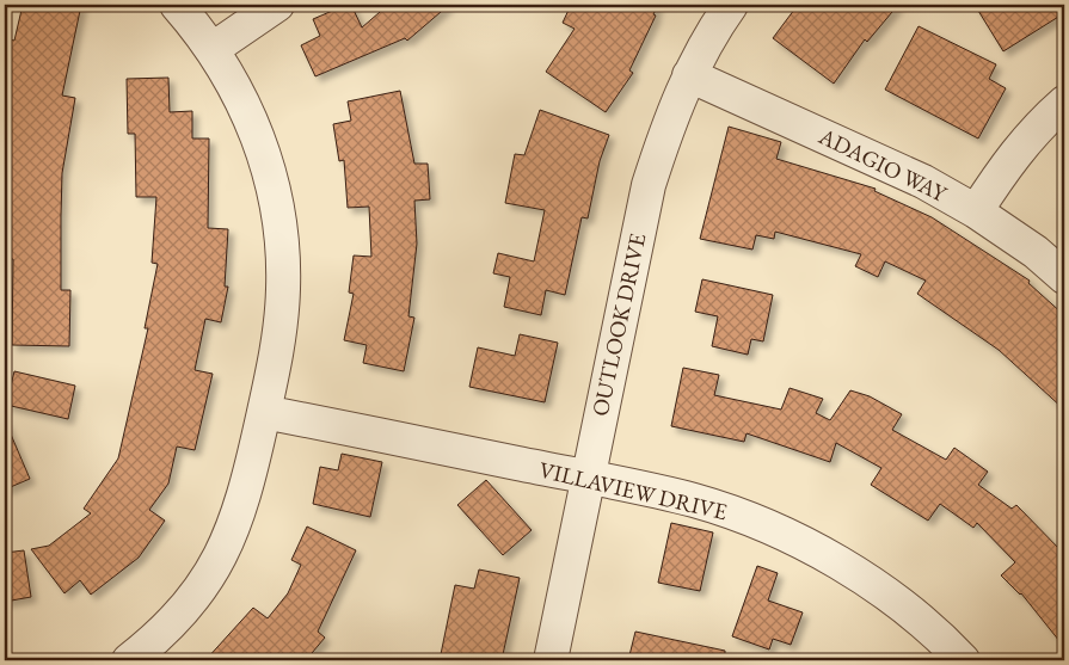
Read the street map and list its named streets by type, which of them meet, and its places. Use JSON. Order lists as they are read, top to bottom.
{
  "streets": {
    "street": ["ADAGIO WAY", "OUTLOOK DRIVE", "VILLAVIEW DRIVE"]
  },
  "crossings": [
    ["ADAGIO WAY", "OUTLOOK DRIVE"],
    ["OUTLOOK DRIVE", "VILLAVIEW DRIVE"]
  ]
}
